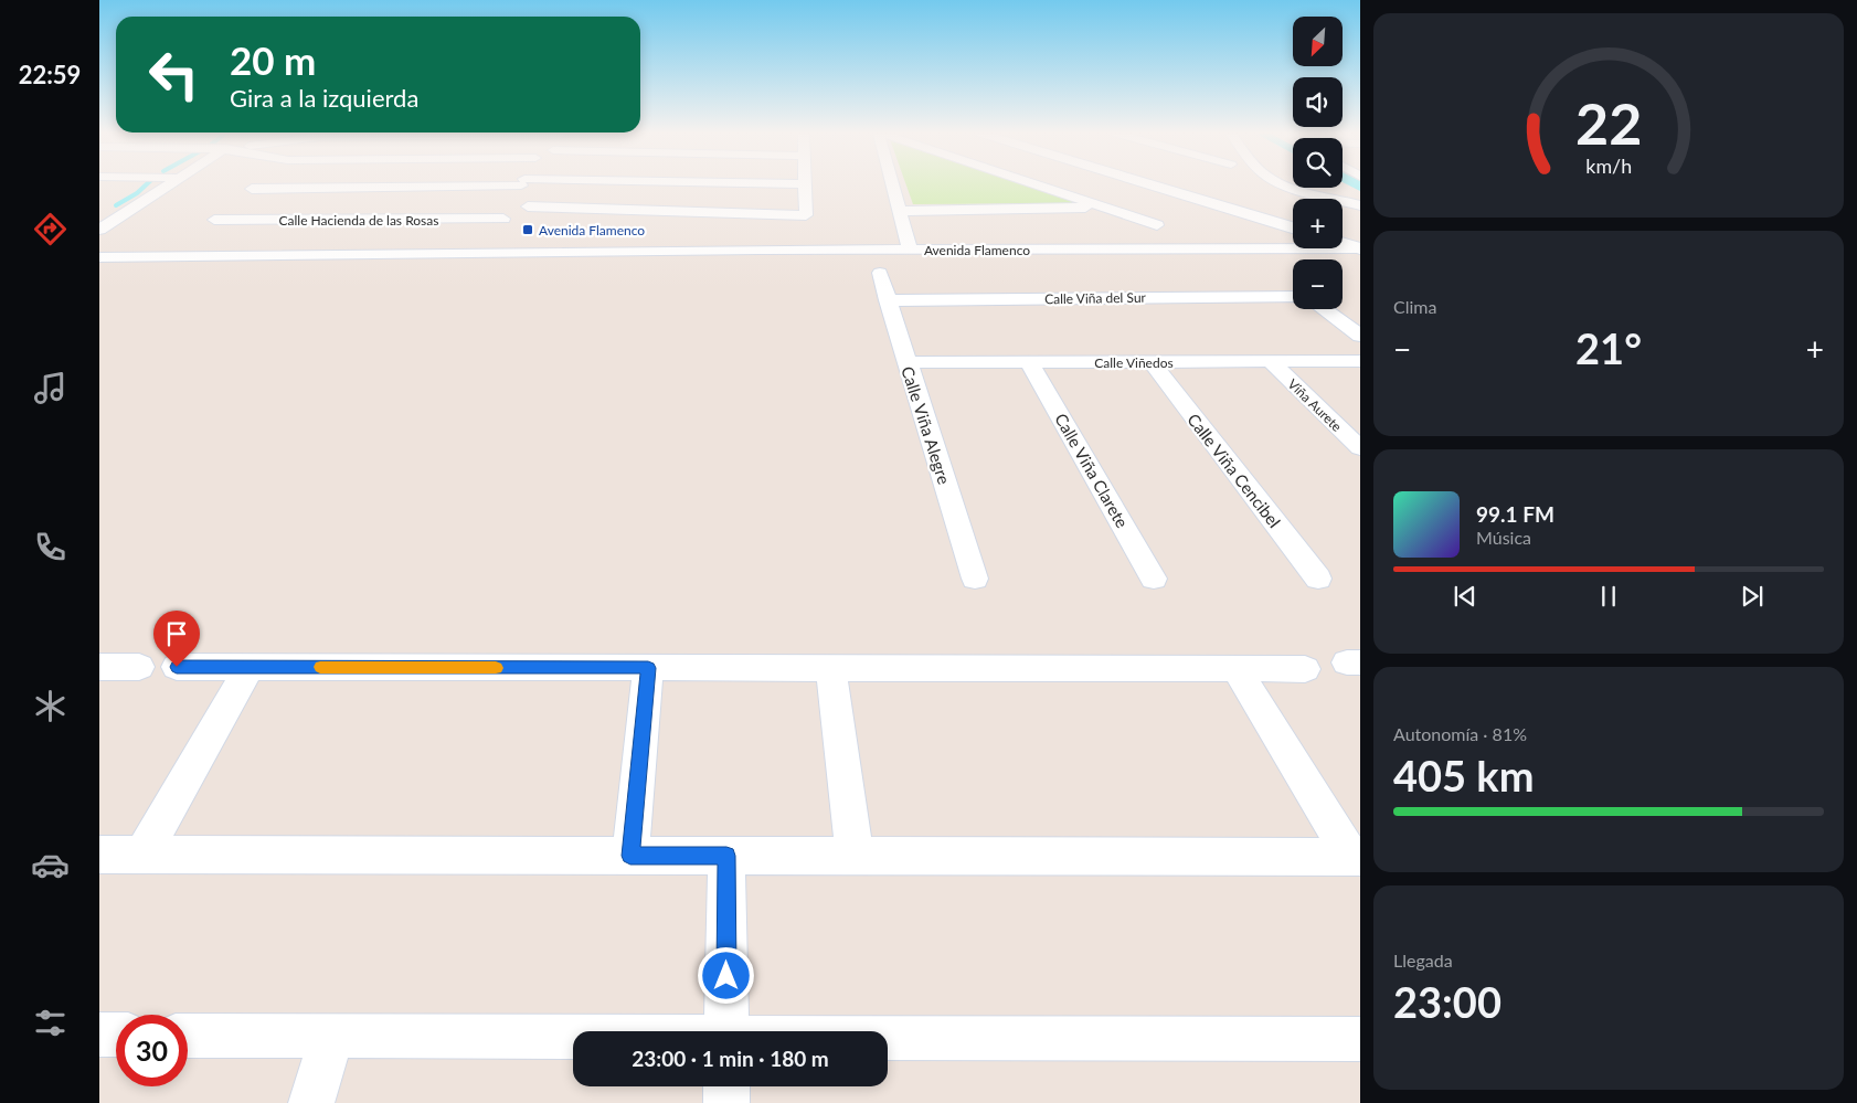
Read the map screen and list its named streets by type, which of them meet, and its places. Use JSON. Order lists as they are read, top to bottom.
{
  "streets": {
    "street": [
      "Calle Hacienda de las Rosas",
      "Avenida Flamenco",
      "Calle Viña del Sur",
      "Calle Viñedos",
      "Viña Aurete",
      "Calle Viña Alegre",
      "Calle Viña Clarete",
      "Calle Viña Cencibel"
    ]
  },
  "crossings": [
    ["Calle Viña del Sur", "Calle Viña Alegre"],
    ["Calle Viñedos", "Viña Aurete"],
    ["Calle Viñedos", "Calle Viña Alegre"],
    ["Calle Viñedos", "Calle Viña Clarete"],
    ["Calle Viñedos", "Calle Viña Cencibel"]
  ],
  "places": {
    "transit": ["Avenida Flamenco"]
  },
  "north": "bottom left",
  "page": {
    "tabs": "22:59",
    "map_buttons": ["+", "−"],
    "turn": ["20 m", "Gira a la izquierda"],
    "tile": [
      "Clima",
      ["Autonomía · 81%", "405 km"],
      ["Llegada", "23:00"]
    ],
    "heat": ["−", "21°", "+"],
    "song": ["99.1 FM", "Música"],
    "limit": "30",
    "trip": "23:00 · 1 min · 180 m",
    "gauge": ["22", "km/h"]
  }
}
